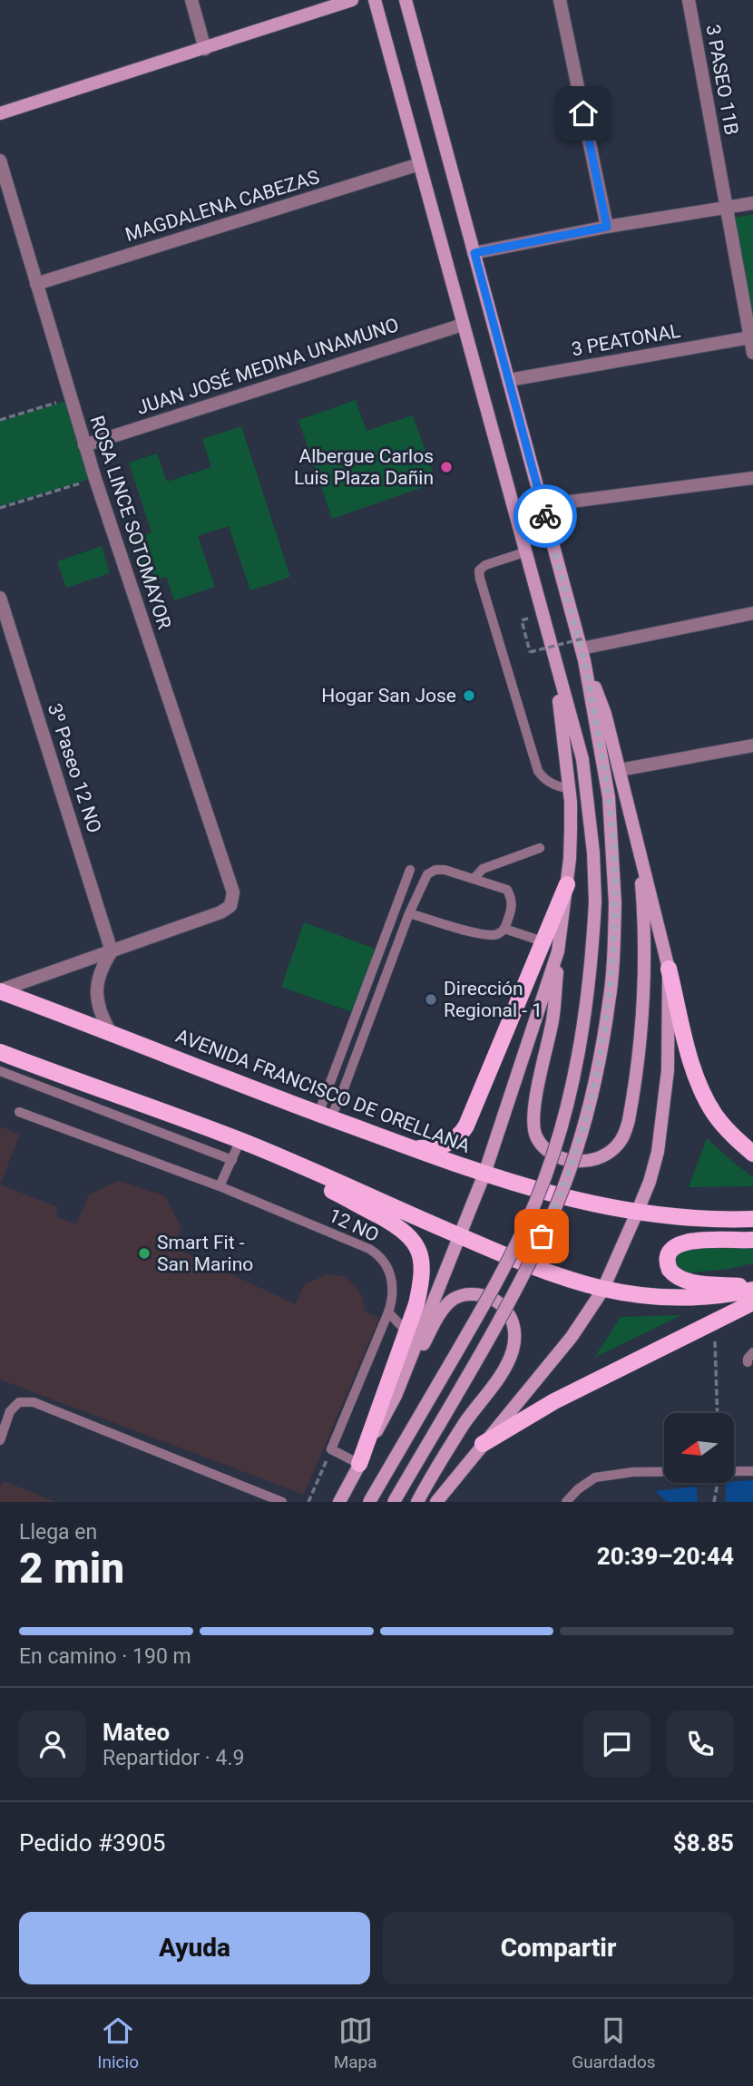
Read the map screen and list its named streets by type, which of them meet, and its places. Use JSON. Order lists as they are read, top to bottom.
{
  "streets": {
    "main road": ["AVENIDA FRANCISCO DE ORELLANA"],
    "street": [
      "3 PASEO 11B",
      "MAGDALENA CABEZAS",
      "3 PEATONAL",
      "JUAN JOSÉ MEDINA UNAMUNO",
      "ROSA LINCE SOTOMAYOR",
      "3º Paseo 12 NO"
    ],
    "lane": ["12 NO"]
  },
  "crossings": [
    ["3 PASEO 11B", "3 PEATONAL"],
    ["MAGDALENA CABEZAS", "ROSA LINCE SOTOMAYOR"],
    ["JUAN JOSÉ MEDINA UNAMUNO", "ROSA LINCE SOTOMAYOR"],
    ["ROSA LINCE SOTOMAYOR", "3º Paseo 12 NO"]
  ],
  "places": [
    "Albergue Carlos Luis Plaza Dañin",
    "Hogar San Jose",
    "Dirección Regional - 1",
    "Smart Fit - San Marino"
  ],
  "north": "left",
  "page": {
    "heading": ["2 min", "Llega en", "20:39–20:44"],
    "panel": [
      "Mateo",
      "Repartidor · 4.9",
      "Pedido #3905",
      "$8.85"
    ],
    "bar": "En camino · 190 m",
    "buttons": ["Ayuda", "Compartir"],
    "tabs": ["Inicio", "Mapa", "Guardados"]
  }
}
